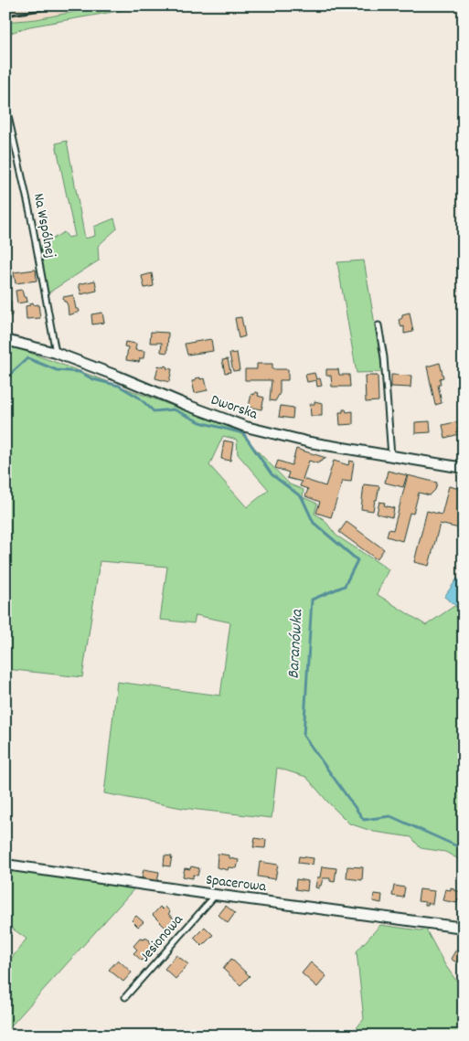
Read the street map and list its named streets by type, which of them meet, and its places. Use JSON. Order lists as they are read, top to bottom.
{
  "streets": {
    "street": ["Dworska", "Spacerowa"],
    "lane": ["Na Wspólnej", "Jesionowa"]
  },
  "crossings": [
    ["Na Wspólnej", "Dworska"],
    ["Spacerowa", "Jesionowa"]
  ],
  "water": ["Baranówka"]
}
